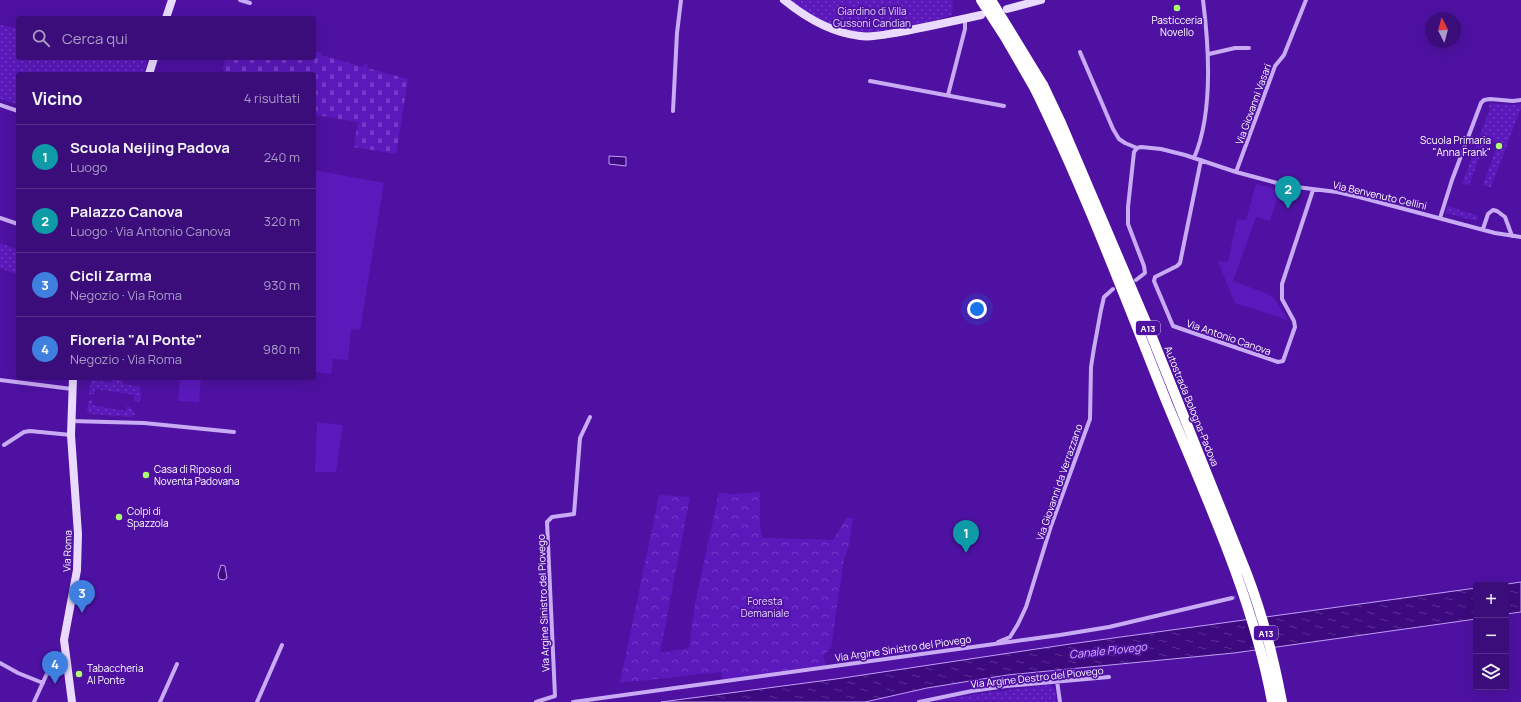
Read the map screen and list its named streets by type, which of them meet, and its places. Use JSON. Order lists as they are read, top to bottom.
{
  "streets": {
    "highway": ["A13"],
    "street": [
      "Via Giovanni Vasari",
      "Via Benvenuto Cellini",
      "Via Antonio Canova",
      "Via Giovanni da Verrazzano",
      "Via Roma",
      "Via Argine Sinistro del Piovego",
      "Via Argine Destro del Piovego"
    ]
  },
  "crossings": [
    ["Via Giovanni Vasari", "Via Benvenuto Cellini"],
    ["Via Benvenuto Cellini", "Via Antonio Canova"],
    ["Via Giovanni da Verrazzano", "Via Argine Sinistro del Piovego"]
  ],
  "water": ["Canale Piovego"],
  "parks": ["Giardino di Villa Gussoni Candian", "Foresta Demaniale"],
  "places": [
    "Pasticceria Novello",
    "Scuola Primaria \"Anna Frank\"",
    "Casa di Riposo di Noventa Padovana",
    "Colpi di Spazzola",
    "Tabaccheria Al Ponte"
  ],
  "north": "top",
  "page": {
    "search": "Cerca qui",
    "heading": ["Vicino", "4 risultati"],
    "list": [
      {
        "mark": "1",
        "name": "Scuola Neijing Padova",
        "note": "Luogo",
        "value": "240 m"
      },
      {
        "mark": "2",
        "name": "Palazzo Canova",
        "note": "Luogo · Via Antonio Canova",
        "value": "320 m"
      },
      {
        "mark": "3",
        "name": "Cicli Zarma",
        "note": "Negozio · Via Roma",
        "value": "930 m"
      },
      {
        "mark": "4",
        "name": "Fioreria \"Al Ponte\"",
        "note": "Negozio · Via Roma",
        "value": "980 m"
      }
    ],
    "pins": [
      "2",
      "1",
      "3",
      "4"
    ],
    "map_buttons": ["+", "−"]
  }
}
